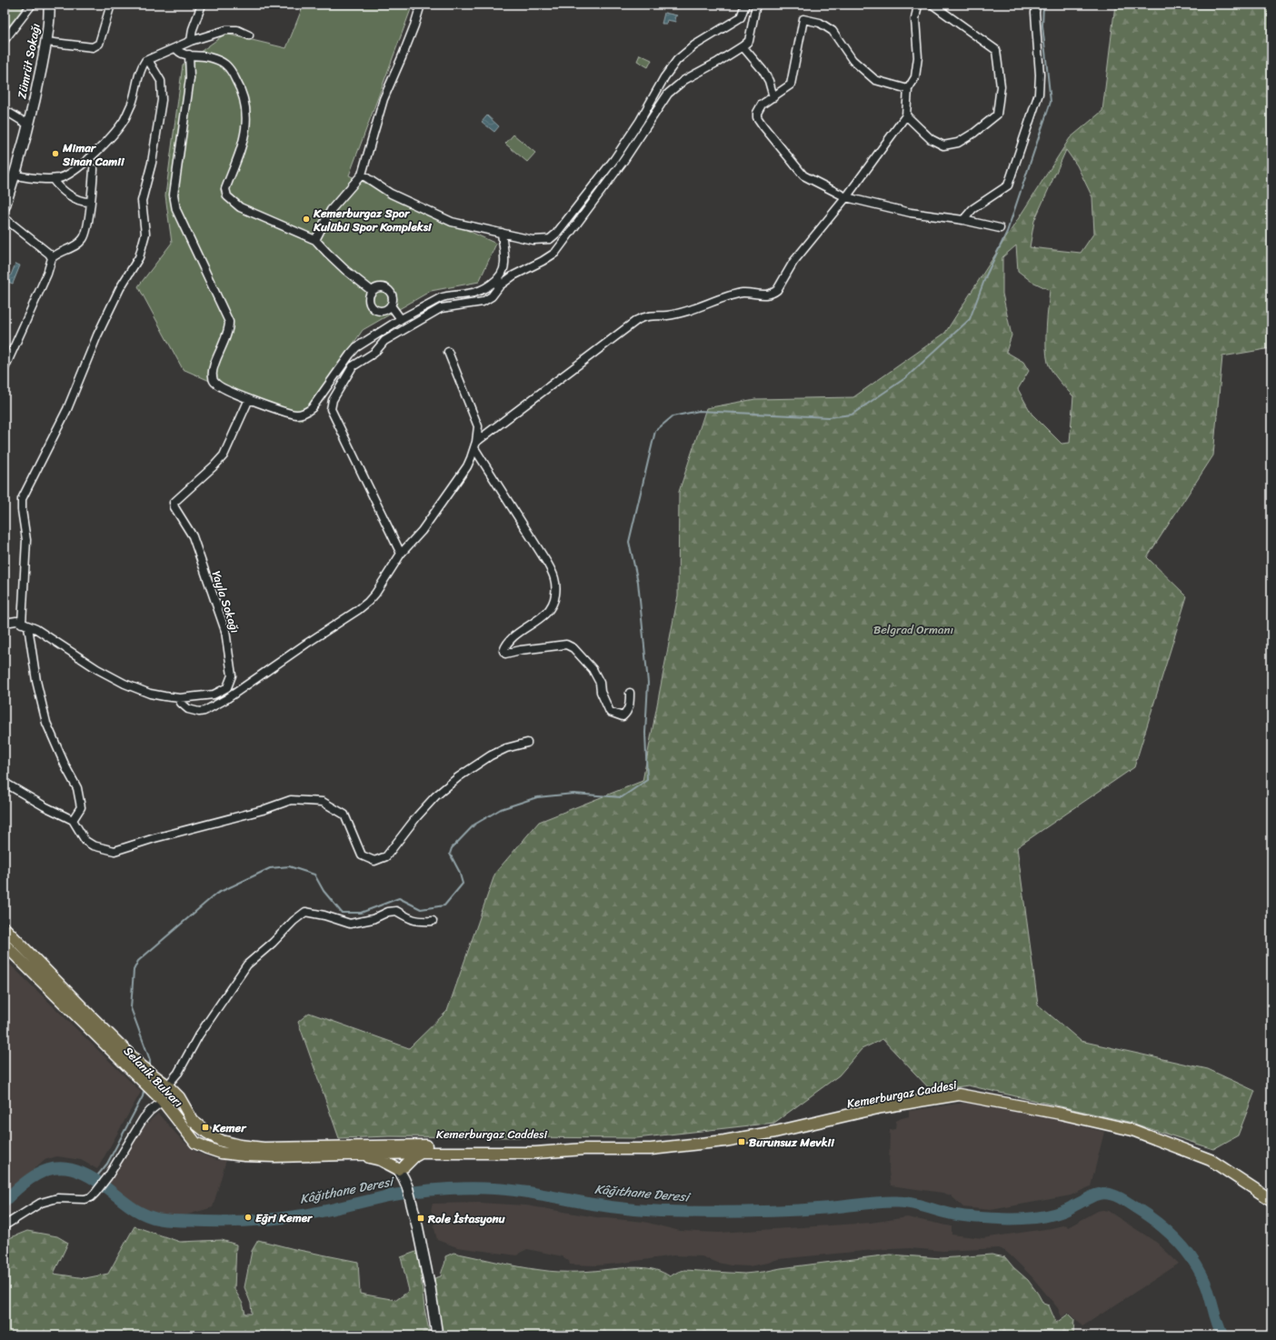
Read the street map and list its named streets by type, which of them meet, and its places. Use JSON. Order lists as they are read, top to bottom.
{
  "streets": {
    "main road": ["Selanik Bulvarı", "Kemerburgaz Caddesi"],
    "street": ["Zümrüt Sokağı", "Yayla Sokağı"]
  },
  "crossings": [
    ["Selanik Bulvarı", "Kemerburgaz Caddesi"]
  ],
  "water": ["Kâğıthane Deresi"],
  "parks": ["Belgrad Ormanı"],
  "places": {
    "other": ["Mimar Sinan Camii", "Kemerburgaz Spor Kulübü Spor Kompleksi", "Eğri Kemer"],
    "transit": ["Kemer", "Burunsuz Mevkii", "Role İstasyonu"]
  }
}
